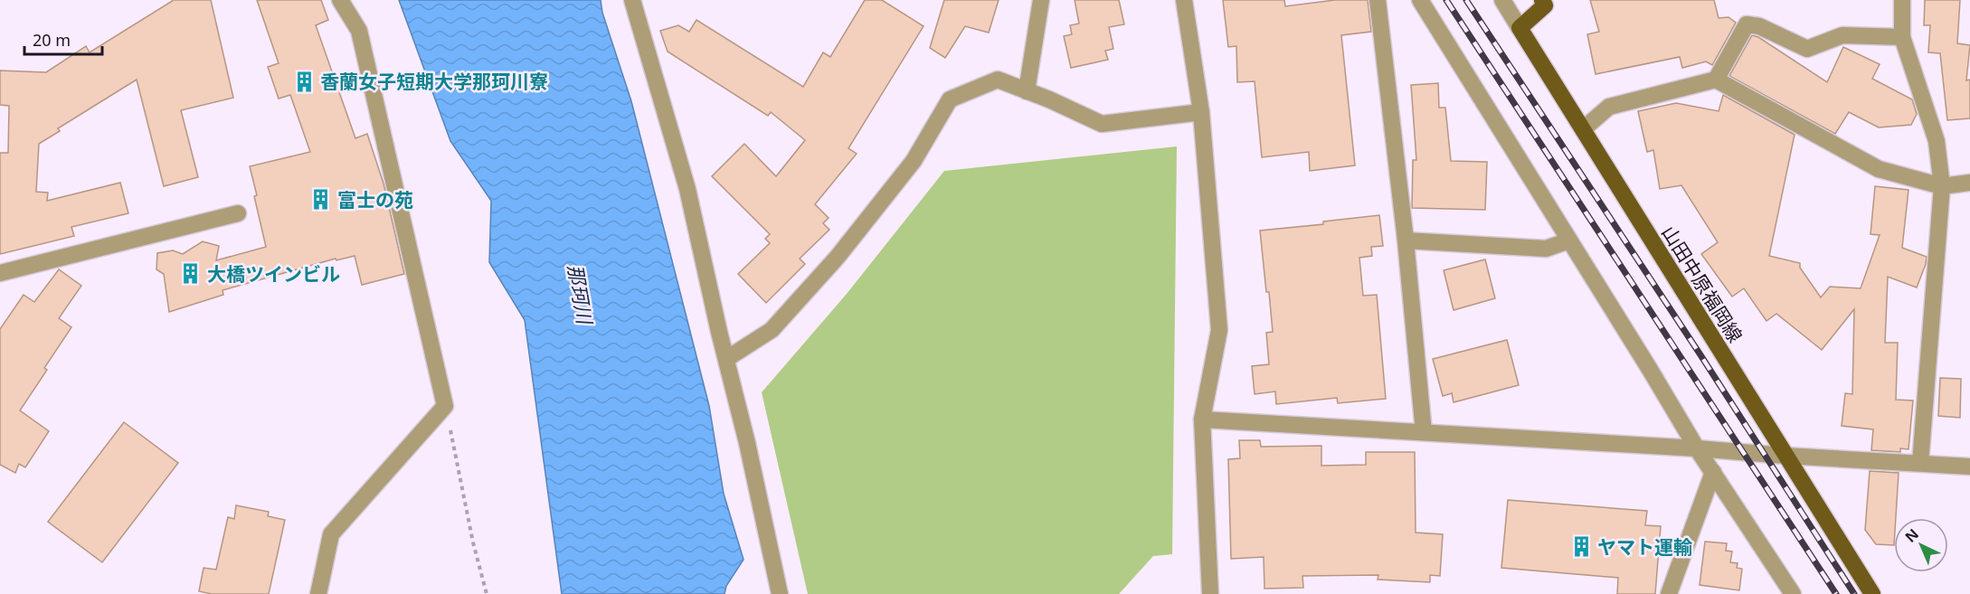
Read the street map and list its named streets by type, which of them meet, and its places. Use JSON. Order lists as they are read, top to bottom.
{
  "streets": {
    "main road": ["山田中原福岡線"]
  },
  "water": ["那珂川"],
  "places": {
    "building": [
      "香蘭女子短期大学那珂川寮",
      "富士の苑",
      "大橋ツインビル",
      "ヤマト運輸"
    ]
  },
  "scale_bar": "20 m",
  "north": "top left"
}
